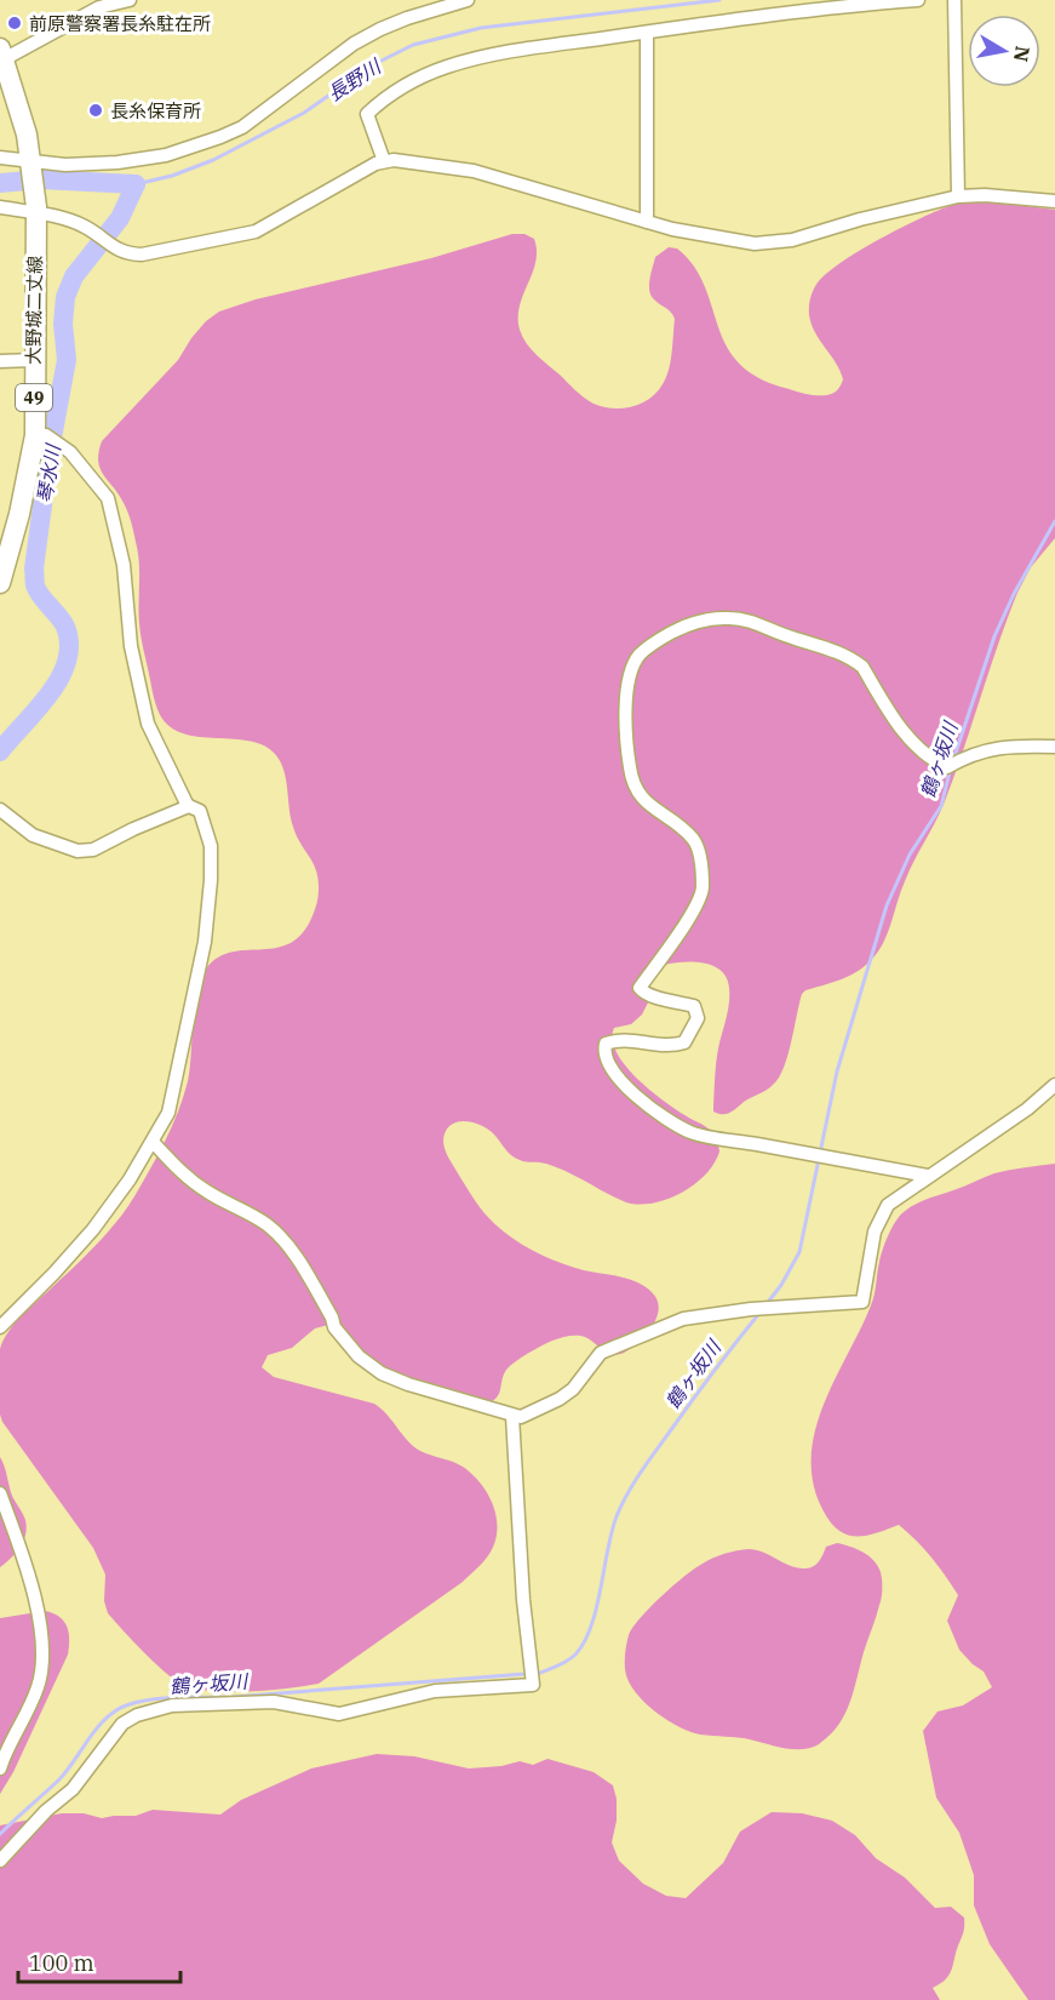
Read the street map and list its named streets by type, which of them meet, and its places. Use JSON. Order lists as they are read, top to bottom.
{
  "streets": {
    "main road": ["大野城二丈線", "49"]
  },
  "crossings": [
    ["大野城二丈線", "49"]
  ],
  "water": ["長野川", "琴水川", "鶴ヶ坂川"],
  "places": ["前原警察署長糸駐在所", "長糸保育所"],
  "scale_bar": "100 m",
  "north": "right"
}
